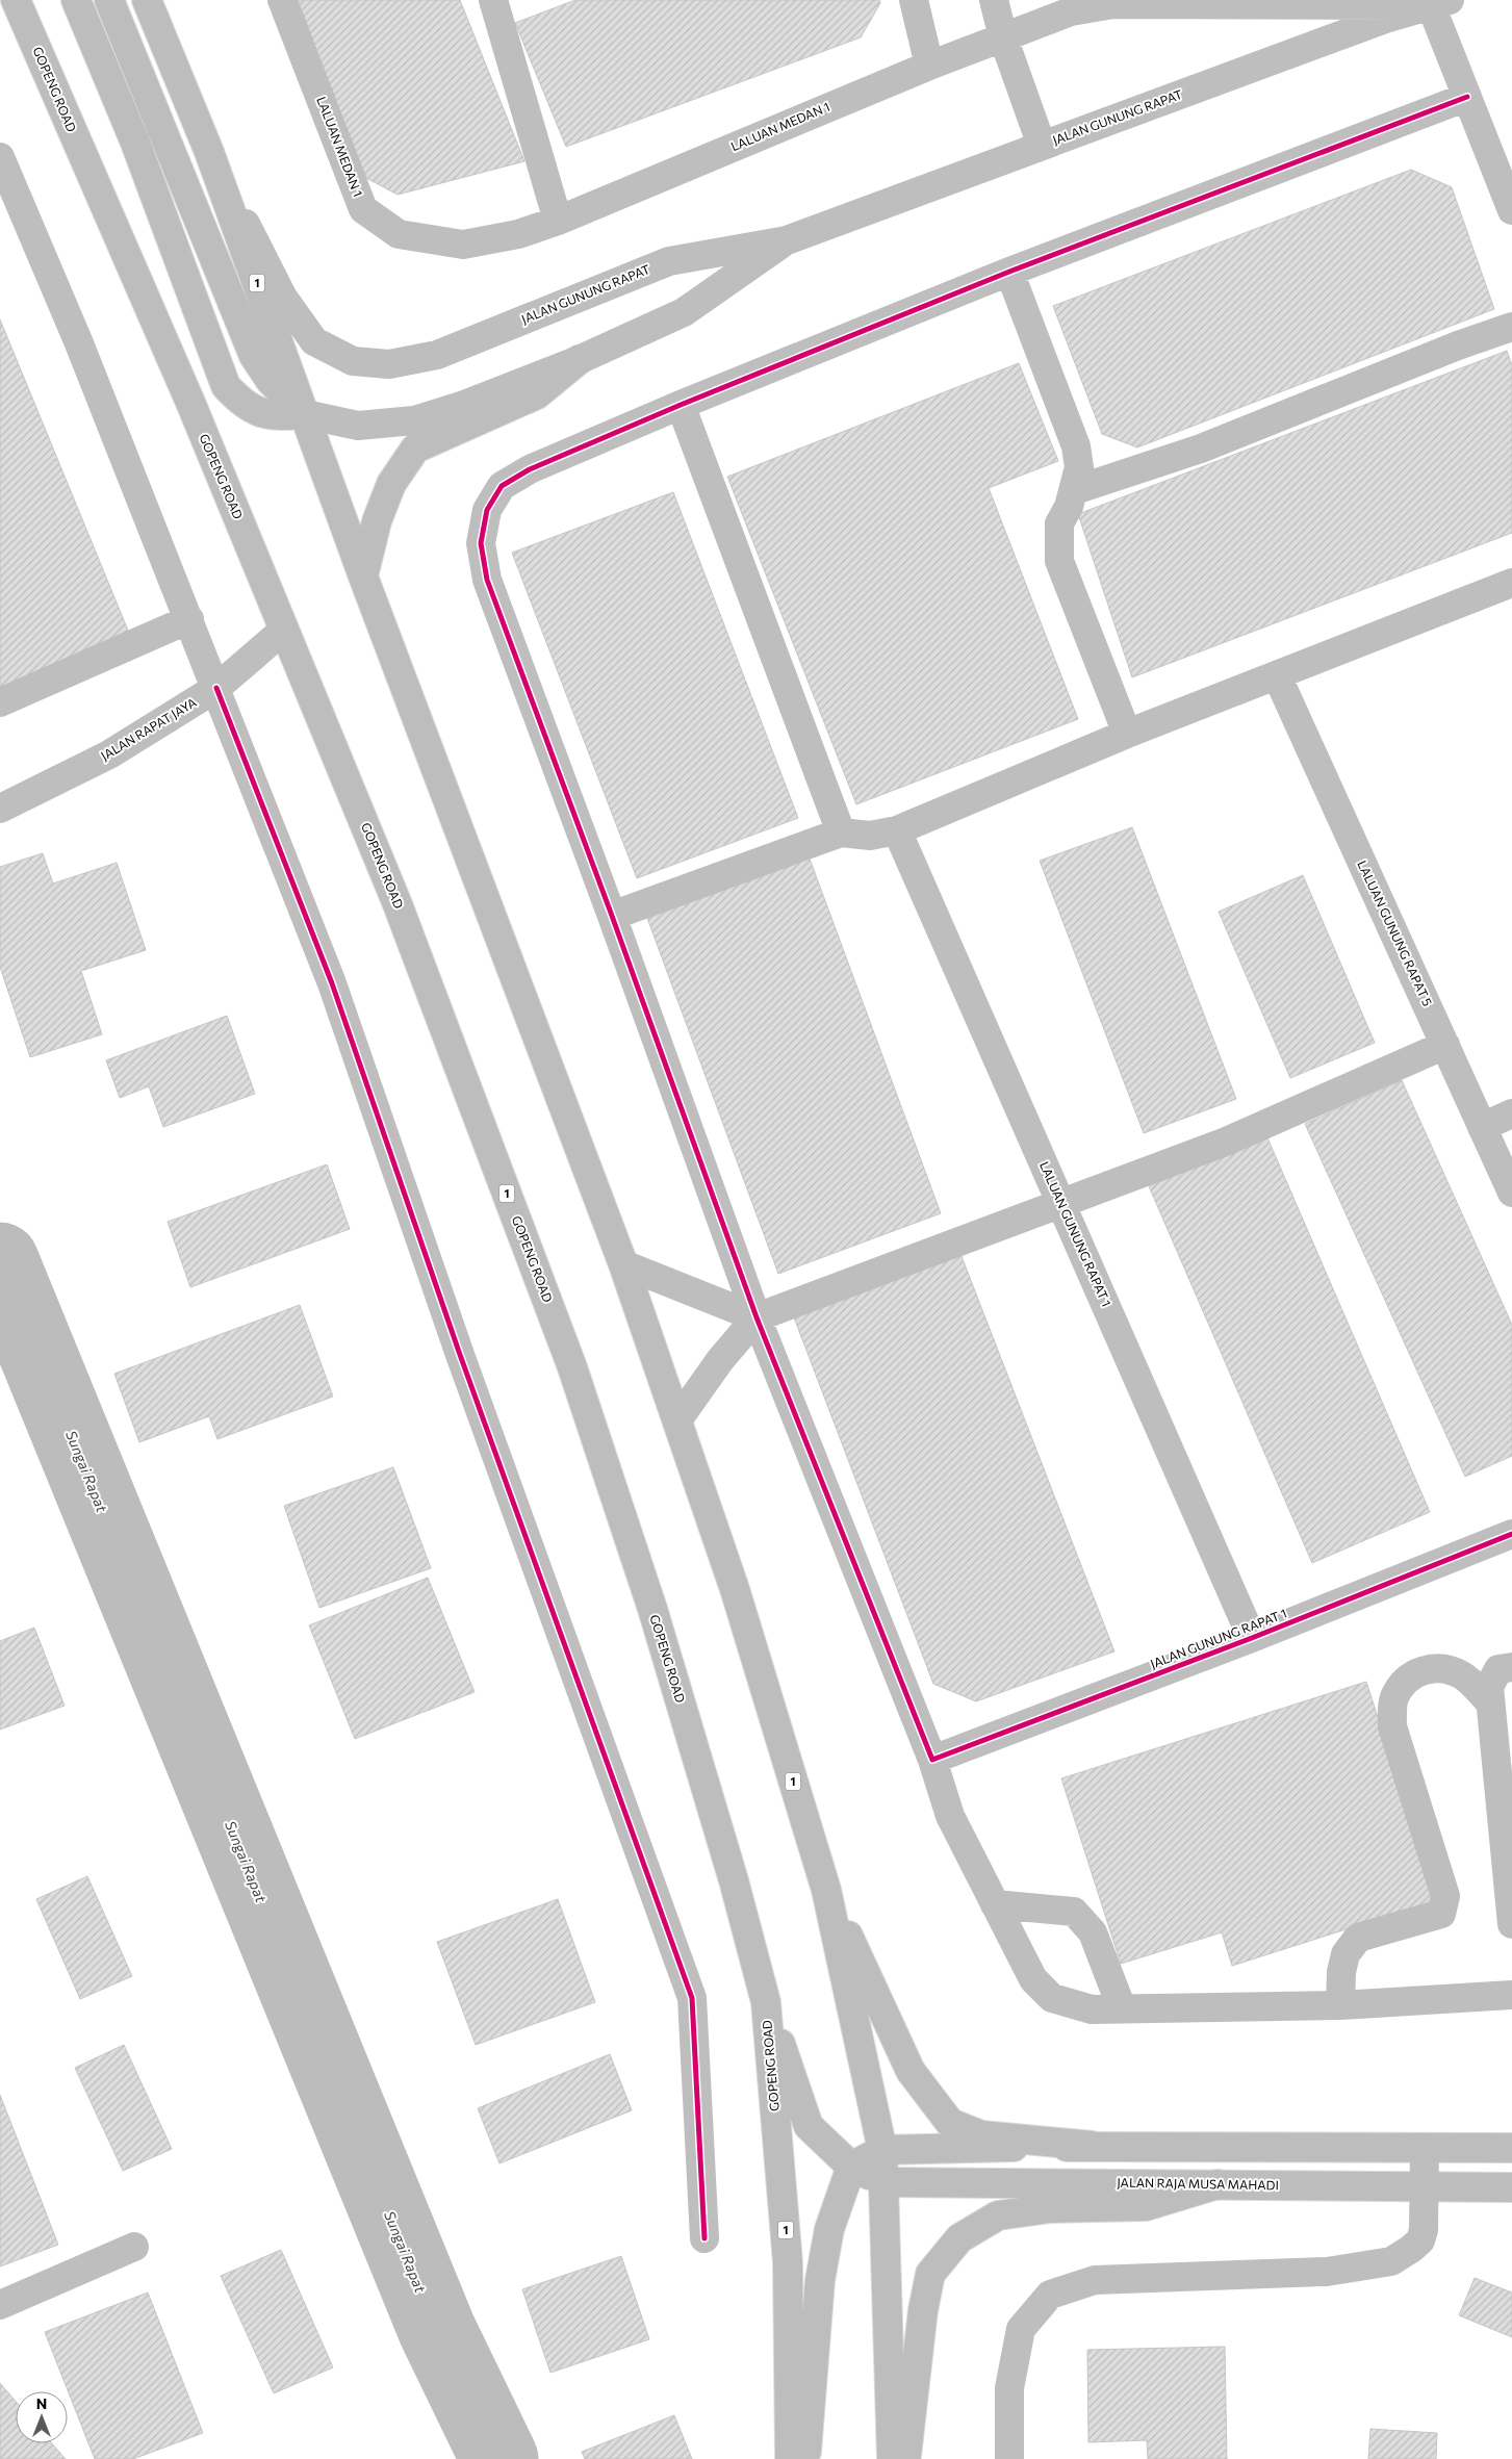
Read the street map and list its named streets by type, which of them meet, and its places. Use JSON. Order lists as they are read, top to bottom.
{
  "streets": {
    "main road": ["GOPENG ROAD", "1", "JALAN RAJA MUSA MAHADI"],
    "street": [
      "JALAN GUNUNG RAPAT",
      "LALUAN MEDAN 1",
      "JALAN RAPAT JAYA",
      "LALUAN GUNUNG RAPAT 5",
      "LALUAN GUNUNG RAPAT 1",
      "JALAN GUNUNG RAPAT 1"
    ]
  },
  "crossings": [
    ["GOPENG ROAD", "JALAN RAPAT JAYA"],
    ["JALAN GUNUNG RAPAT", "LALUAN MEDAN 1"],
    ["JALAN GUNUNG RAPAT", "1"],
    ["1", "JALAN RAJA MUSA MAHADI"],
    ["LALUAN GUNUNG RAPAT 1", "JALAN GUNUNG RAPAT 1"]
  ],
  "water": ["Sungai Rapat"],
  "north": "top"
}
